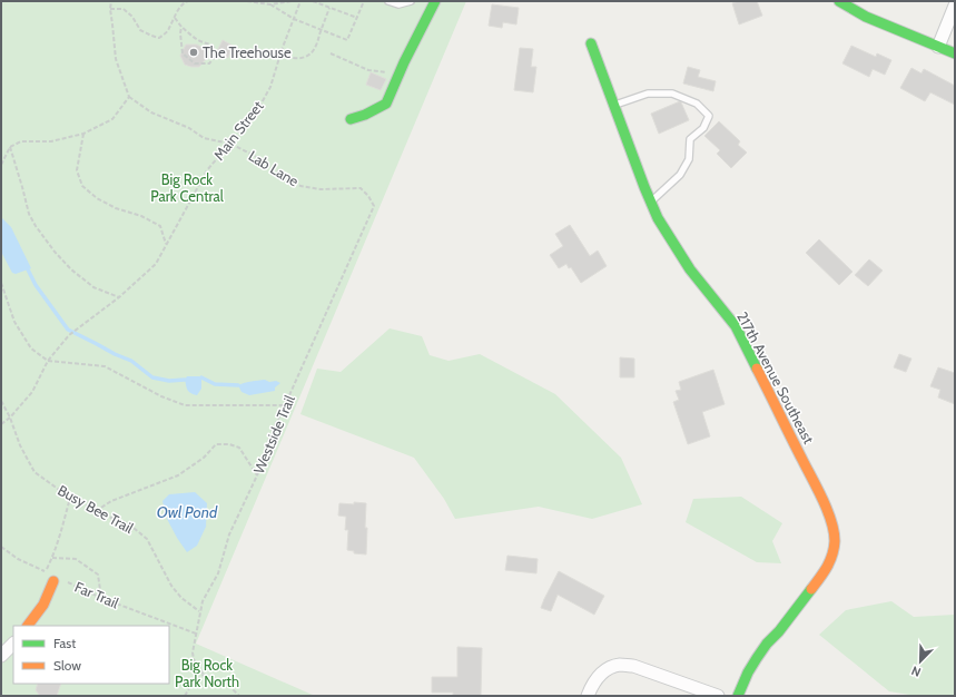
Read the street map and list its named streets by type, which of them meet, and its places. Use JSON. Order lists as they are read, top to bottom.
{
  "streets": {
    "street": ["217th Avenue Southeast"],
    "path": [
      "Main Street",
      "Lab Lane",
      "Westside Trail",
      "Busy Bee Trail",
      "Far Trail"
    ]
  },
  "crossings": [
    ["Main Street", "Lab Lane"],
    ["Main Street", "Busy Bee Trail"],
    ["Lab Lane", "Westside Trail"],
    ["Westside Trail", "Busy Bee Trail"],
    ["Westside Trail", "Far Trail"]
  ],
  "water": ["Owl Pond"],
  "parks": ["Big Rock Park Central", "Big Rock Park North"],
  "places": ["The Treehouse"],
  "legend": ["Fast", "Slow"],
  "north": "bottom left"
}
